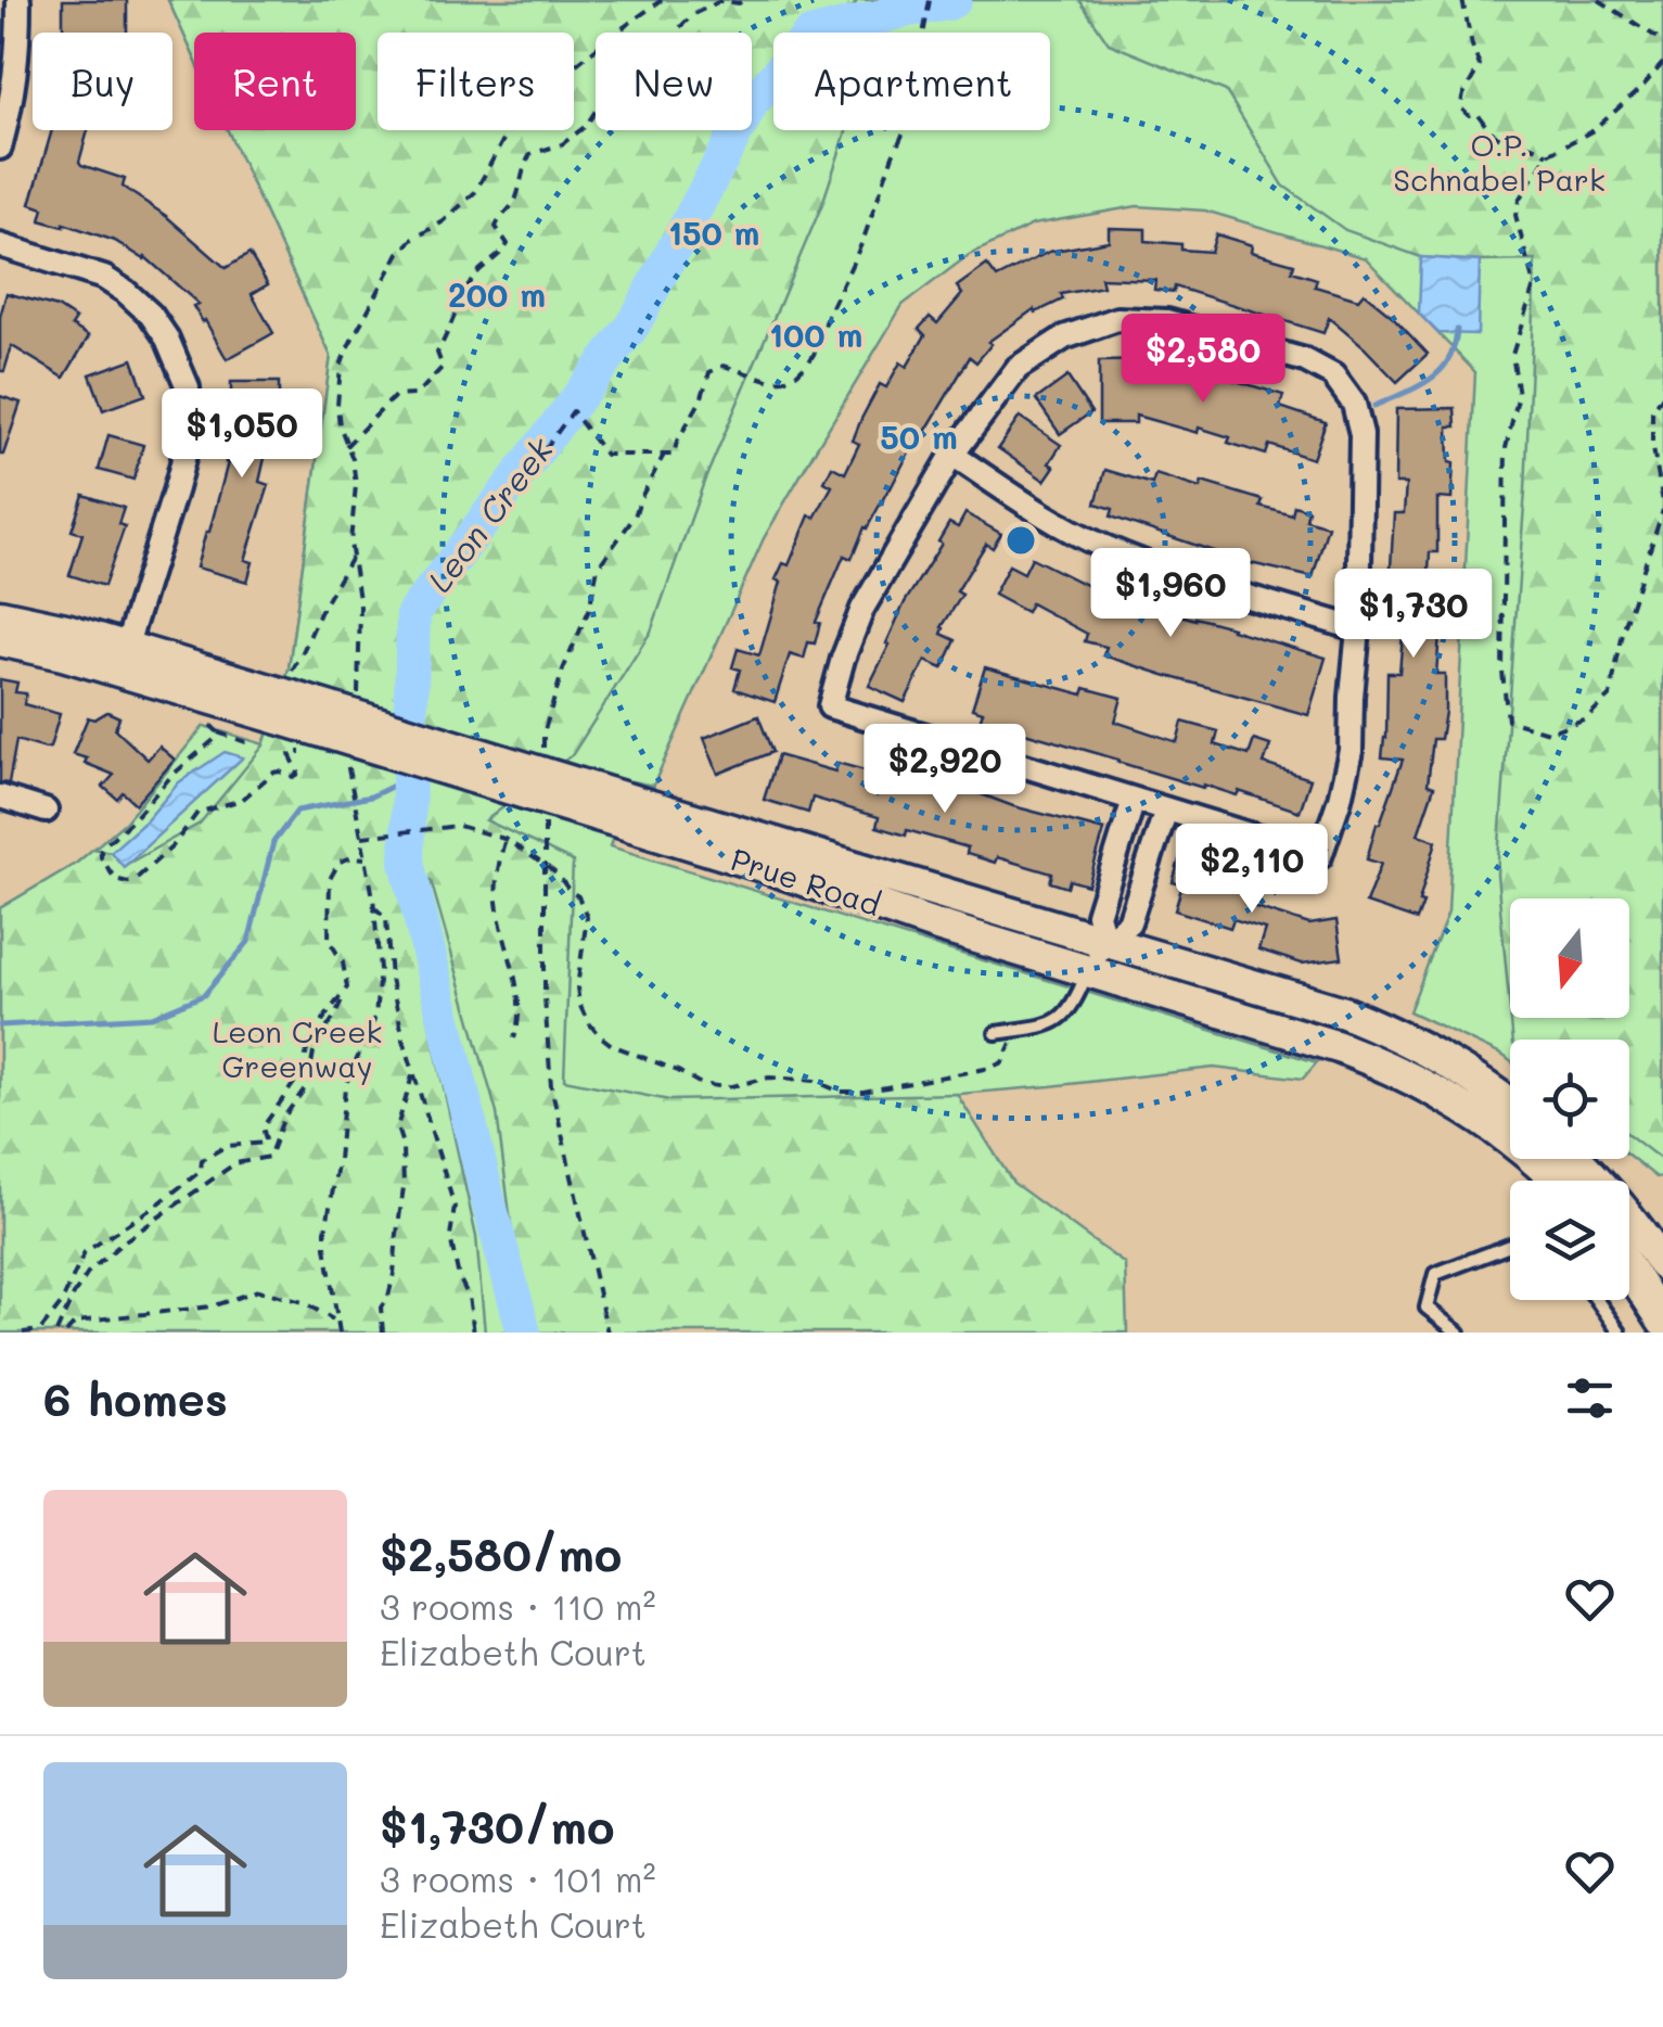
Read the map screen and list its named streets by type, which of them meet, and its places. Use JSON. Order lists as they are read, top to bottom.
{
  "streets": {
    "main road": ["Prue Road"]
  },
  "water": ["Leon Creek"],
  "parks": ["O.P. Schnabel Park", "Leon Creek Greenway"],
  "north": "bottom",
  "page": {
    "chip": [
      "Buy",
      "Rent",
      "Filters",
      "New",
      "Apartment"
    ],
    "price": [
      "$2,580",
      "$1,050",
      "$1,960",
      "$1,730",
      "$2,920",
      "$2,110"
    ],
    "heading": "6 homes",
    "list": [
      {
        "name": "$2,580/mo",
        "note": "3 rooms · 110 m² · Elizabeth Court"
      },
      {
        "name": "$1,730/mo",
        "note": "3 rooms · 101 m² · Elizabeth Court"
      }
    ]
  },
  "rings": [
    "150 m",
    "200 m",
    "100 m",
    "50 m"
  ]
}
